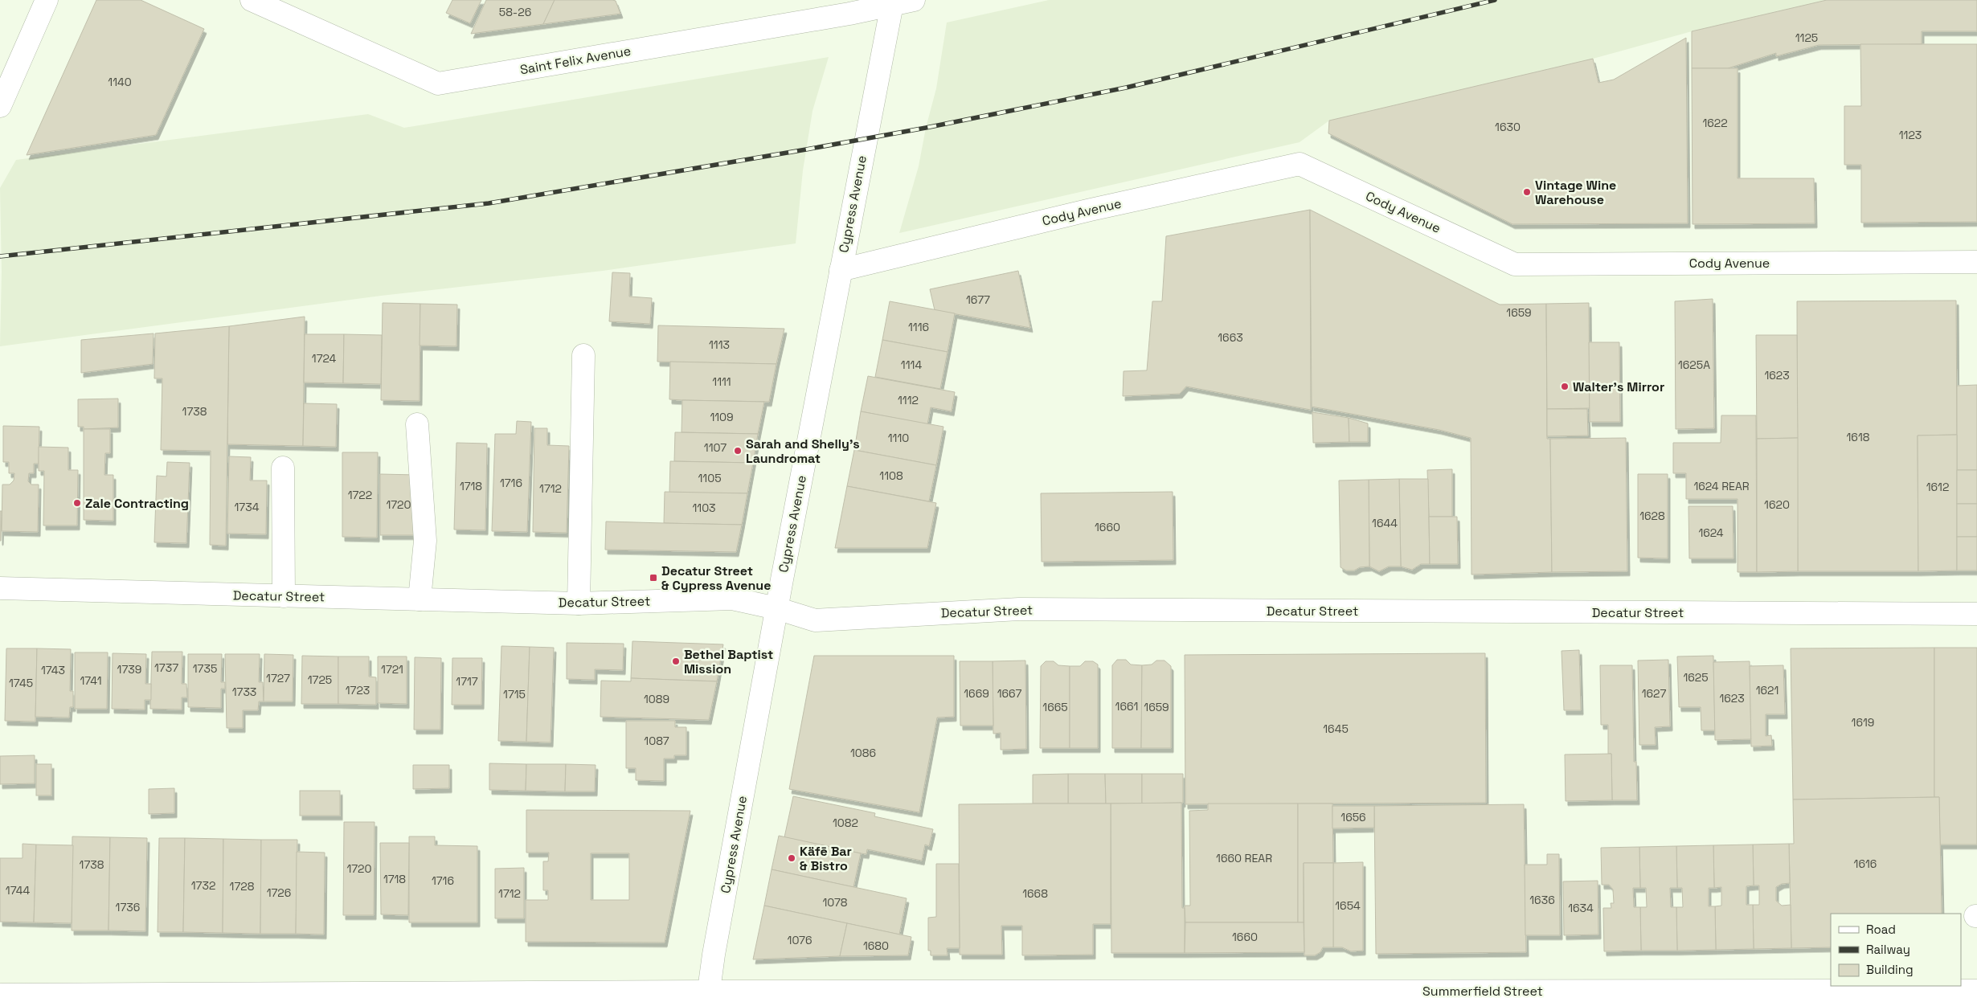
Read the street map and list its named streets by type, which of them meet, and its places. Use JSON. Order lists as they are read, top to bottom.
{
  "streets": {
    "street": [
      "Saint Felix Avenue",
      "Cypress Avenue",
      "Cody Avenue",
      "Decatur Street",
      "Summerfield Street"
    ]
  },
  "crossings": [
    ["Saint Felix Avenue", "Cypress Avenue"],
    ["Cypress Avenue", "Cody Avenue"],
    ["Cypress Avenue", "Decatur Street"],
    ["Cypress Avenue", "Summerfield Street"]
  ],
  "places": {
    "other": [
      "Vintage Wine Warehouse",
      "Walter's Mirror",
      "Sarah and Shelly's Laundromat",
      "Zale Contracting",
      "Bethel Baptist Mission",
      "Käfē Bar & Bistro"
    ],
    "transit": ["Decatur Street & Cypress Avenue"]
  },
  "house_numbers": [
    "58-26",
    "1125",
    "1140",
    "1622",
    "1630",
    "1123",
    "1677",
    "1659",
    "1116",
    "1663",
    "1113",
    "1724",
    "1114",
    "1625A",
    "1623",
    "1111",
    "1112",
    "1738",
    "1109",
    "1618",
    "1110",
    "1107",
    "1108",
    "1105",
    "1716",
    "1718",
    "1624 REAR",
    "1612",
    "1712",
    "1722",
    "1720",
    "1620",
    "1734",
    "1103",
    "1628",
    "1644",
    "1660",
    "1624",
    "1737",
    "1735",
    "1739",
    "1721",
    "1743",
    "1625",
    "1727",
    "1725",
    "1741",
    "1717",
    "1745",
    "1723",
    "1621",
    "1733",
    "1669",
    "1667",
    "1627",
    "1715",
    "1623",
    "1089",
    "1661",
    "1665",
    "1659",
    "1619",
    "1645",
    "1087",
    "1086",
    "1656",
    "1082",
    "1660 REAR",
    "1616",
    "1738",
    "1720",
    "1718",
    "1716",
    "1732",
    "1728",
    "1744",
    "1726",
    "1712",
    "1668",
    "1636",
    "1078",
    "1654",
    "1736",
    "1634",
    "1660",
    "1076",
    "1680"
  ],
  "legend": ["Road", "Railway", "Building"]
}
